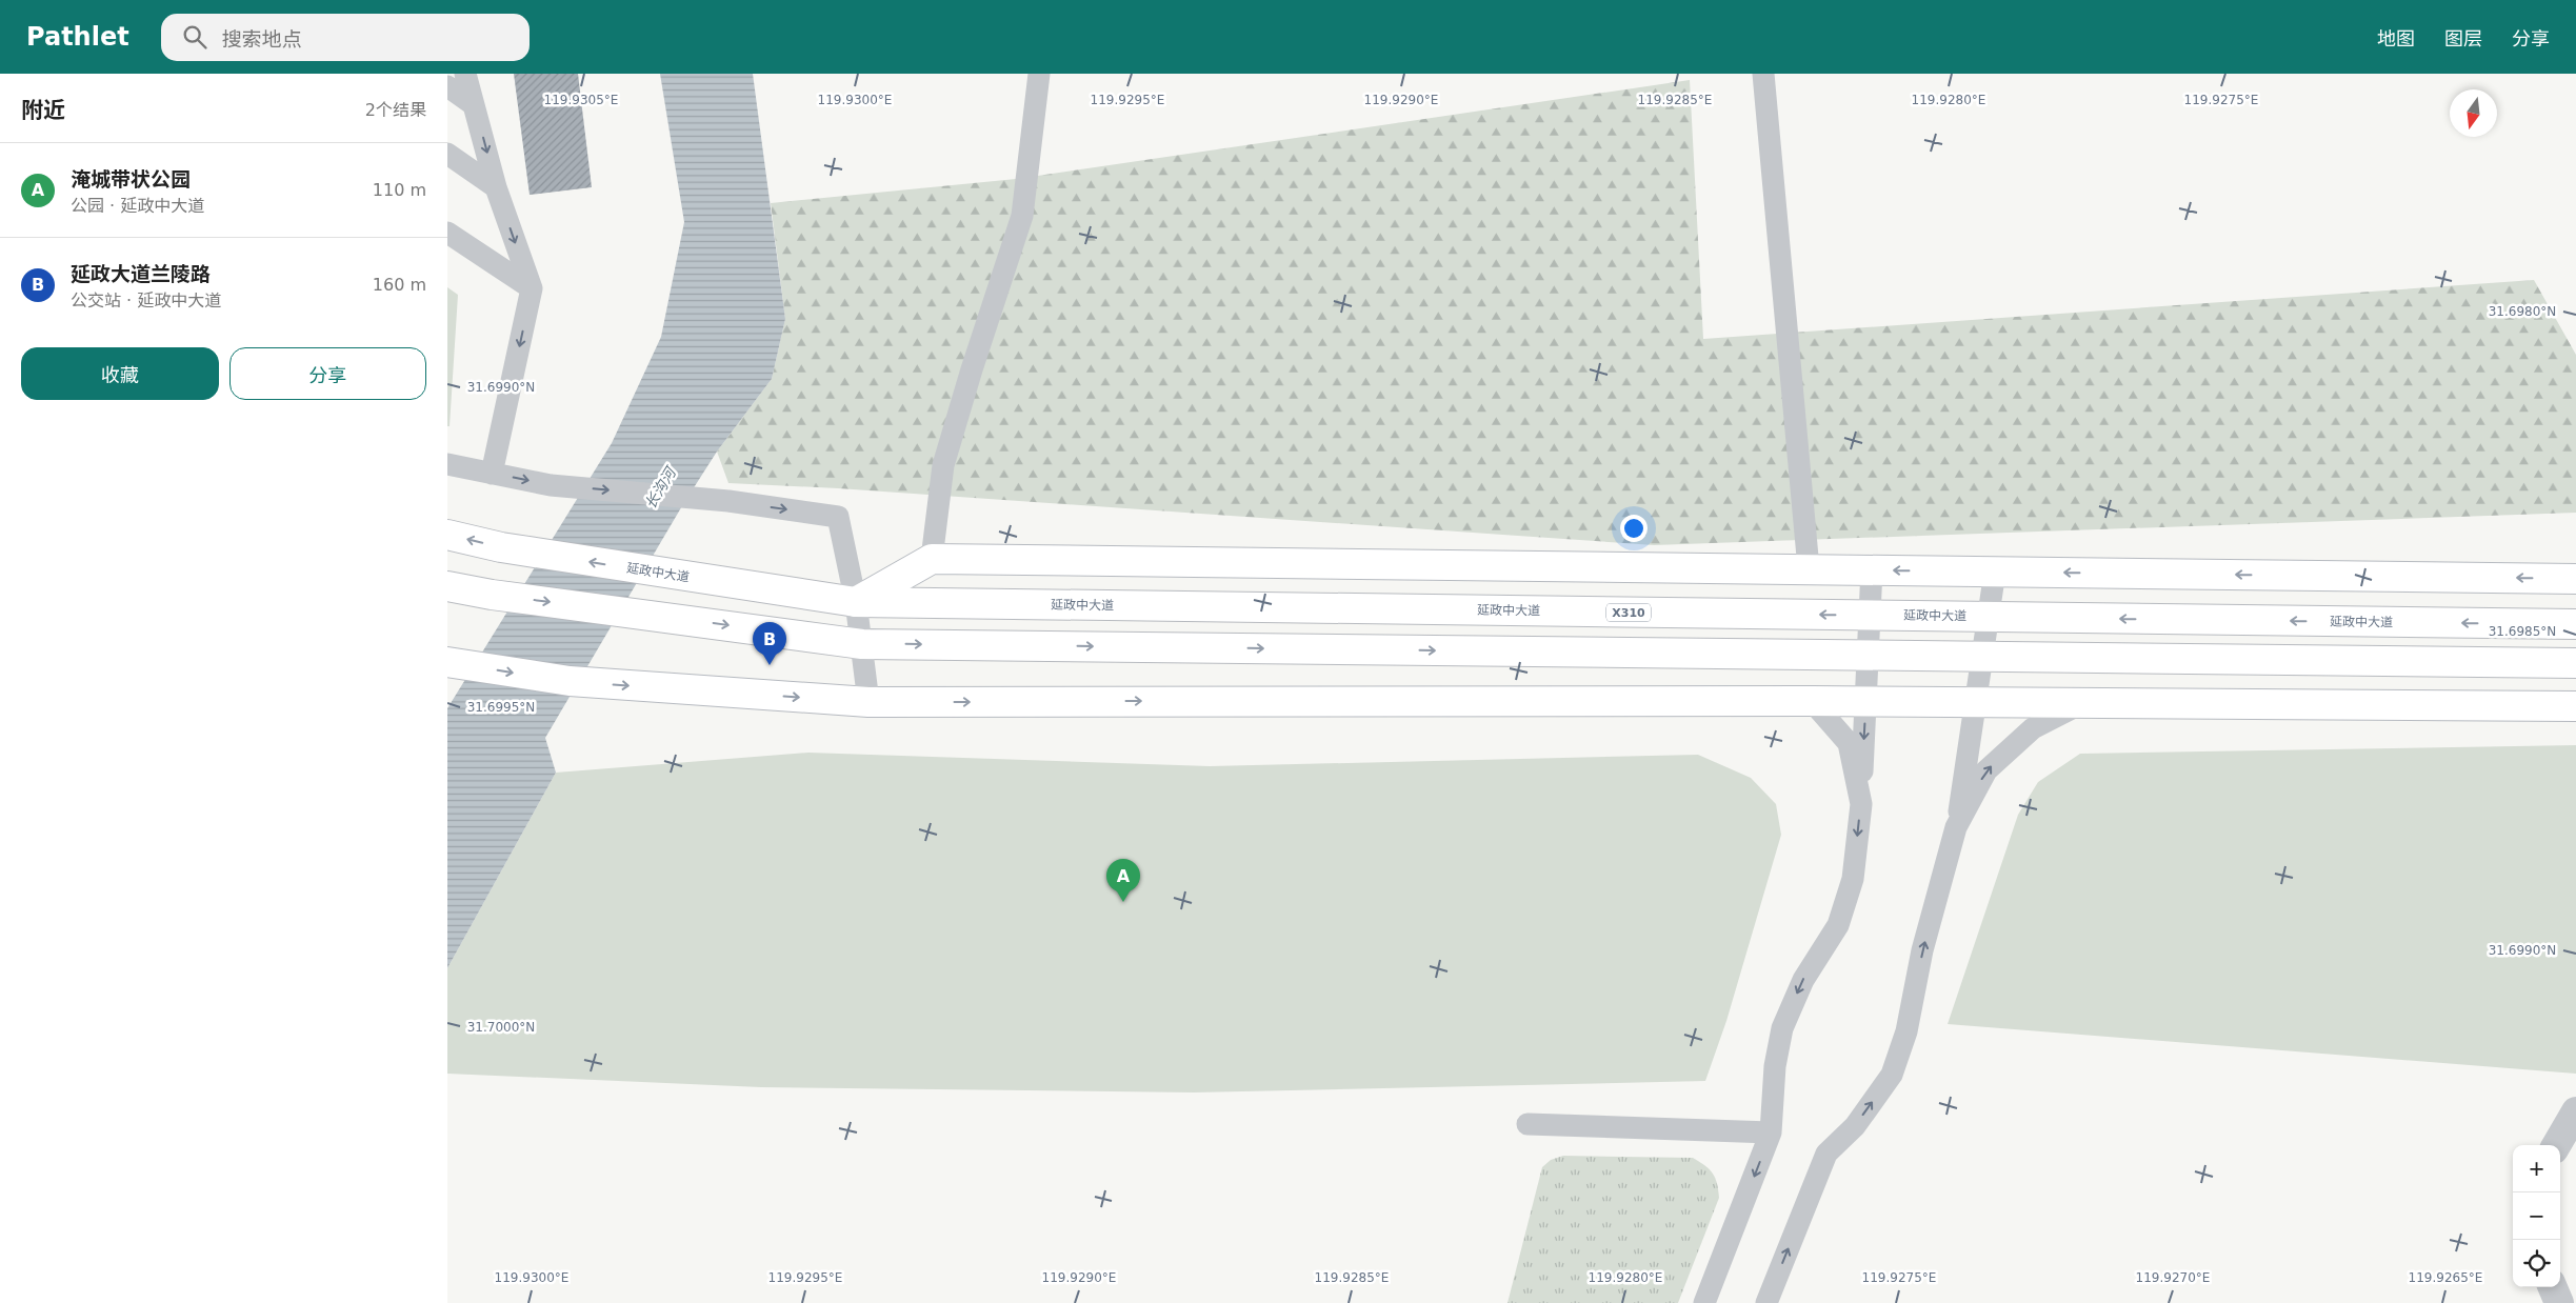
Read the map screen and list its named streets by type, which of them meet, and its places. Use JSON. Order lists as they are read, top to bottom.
{
  "streets": {
    "main road": ["延政中大道", "X310"]
  },
  "water": ["长沟河"],
  "north": "bottom",
  "page": {
    "header": "Pathlet",
    "search": "搜索地点",
    "nav": ["地图", "图层", "分享"],
    "heading": ["附近", "2个结果"],
    "list": [
      {
        "mark": "A",
        "name": "淹城带状公园",
        "note": "公园 · 延政中大道",
        "value": "110 m"
      },
      {
        "mark": "B",
        "name": "延政大道兰陵路",
        "note": "公交站 · 延政中大道",
        "value": "160 m"
      }
    ],
    "buttons": ["收藏", "分享"],
    "pins": ["B", "A"],
    "map_buttons": ["+", "−"]
  },
  "coordinates": [
    "119.9305°E",
    "119.9300°E",
    "119.9295°E",
    "119.9290°E",
    "119.9285°E",
    "119.9280°E",
    "119.9275°E",
    "31.6980°N",
    "31.6990°N",
    "31.6985°N",
    "31.6995°N",
    "31.7000°N",
    "119.9270°E",
    "119.9265°E"
  ]
}
